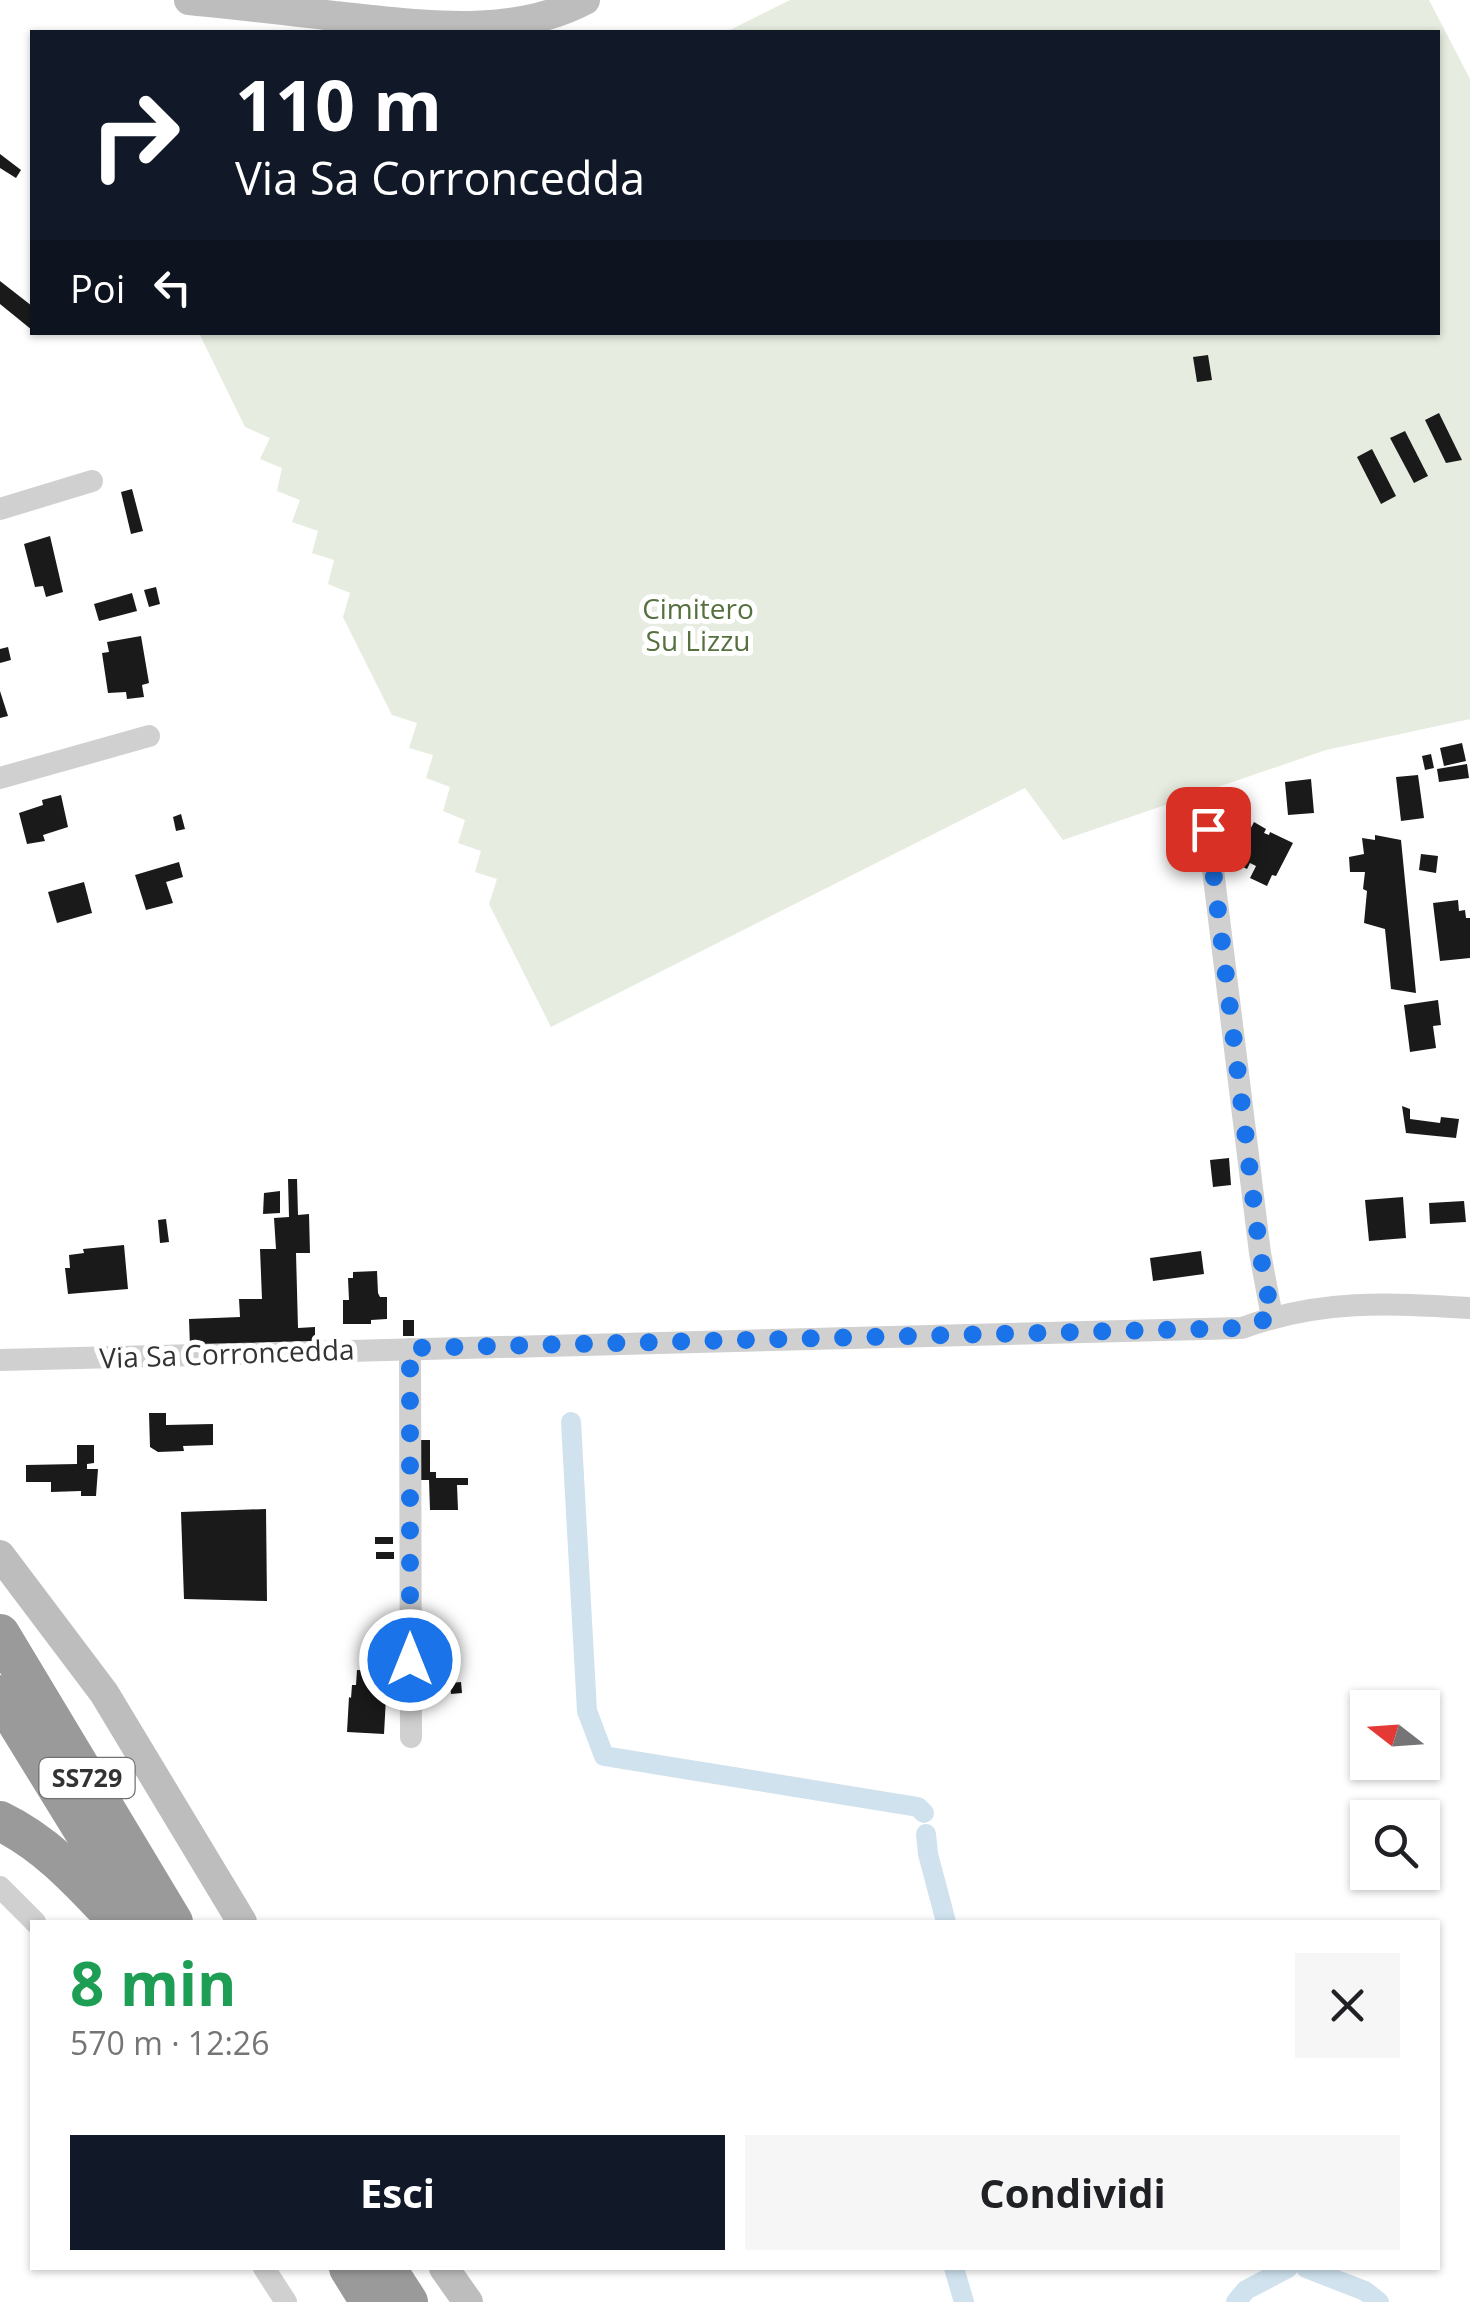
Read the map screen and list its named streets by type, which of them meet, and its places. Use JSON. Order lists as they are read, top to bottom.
{
  "streets": {
    "highway": ["SS729"],
    "street": ["Via Sa Corroncedda"]
  },
  "parks": ["Cimitero Su Lizzu"],
  "north": "left",
  "page": {
    "turn": ["110 m", "Via Sa Corroncedda"],
    "then": "Poi",
    "heading": ["8 min", "570 m · 12:26"],
    "buttons": ["Esci", "Condividi"]
  }
}
